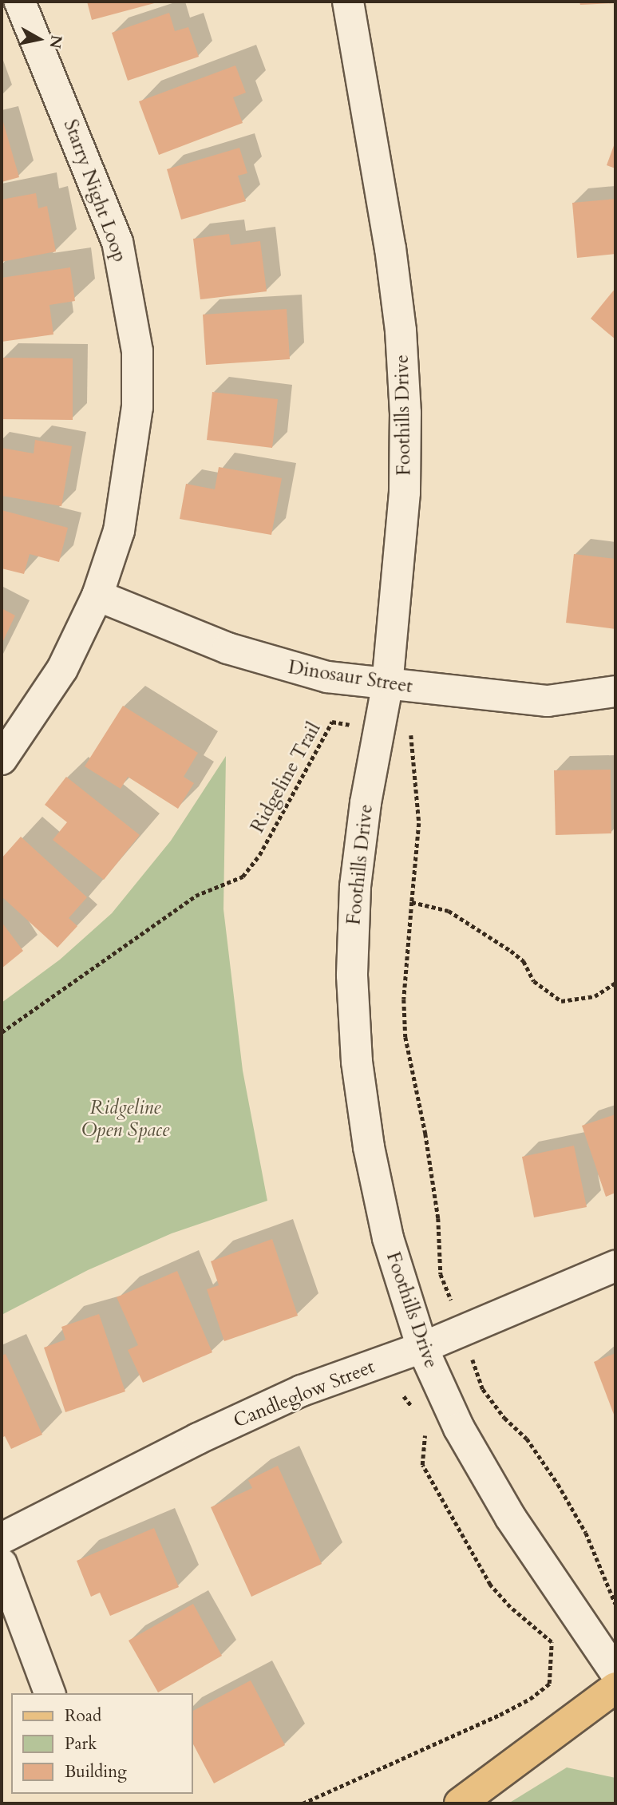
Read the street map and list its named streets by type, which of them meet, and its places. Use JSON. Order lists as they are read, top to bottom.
{
  "streets": {
    "street": [
      "Starry Night Loop",
      "Foothills Drive",
      "Dinosaur Street",
      "Candleglow Street"
    ],
    "path": ["Ridgeline Trail"]
  },
  "crossings": [
    ["Starry Night Loop", "Dinosaur Street"],
    ["Foothills Drive", "Dinosaur Street"],
    ["Foothills Drive", "Ridgeline Trail"],
    ["Foothills Drive", "Candleglow Street"]
  ],
  "parks": ["Ridgeline Open Space"],
  "legend": ["Road", "Park", "Building"],
  "north": "right"
}
